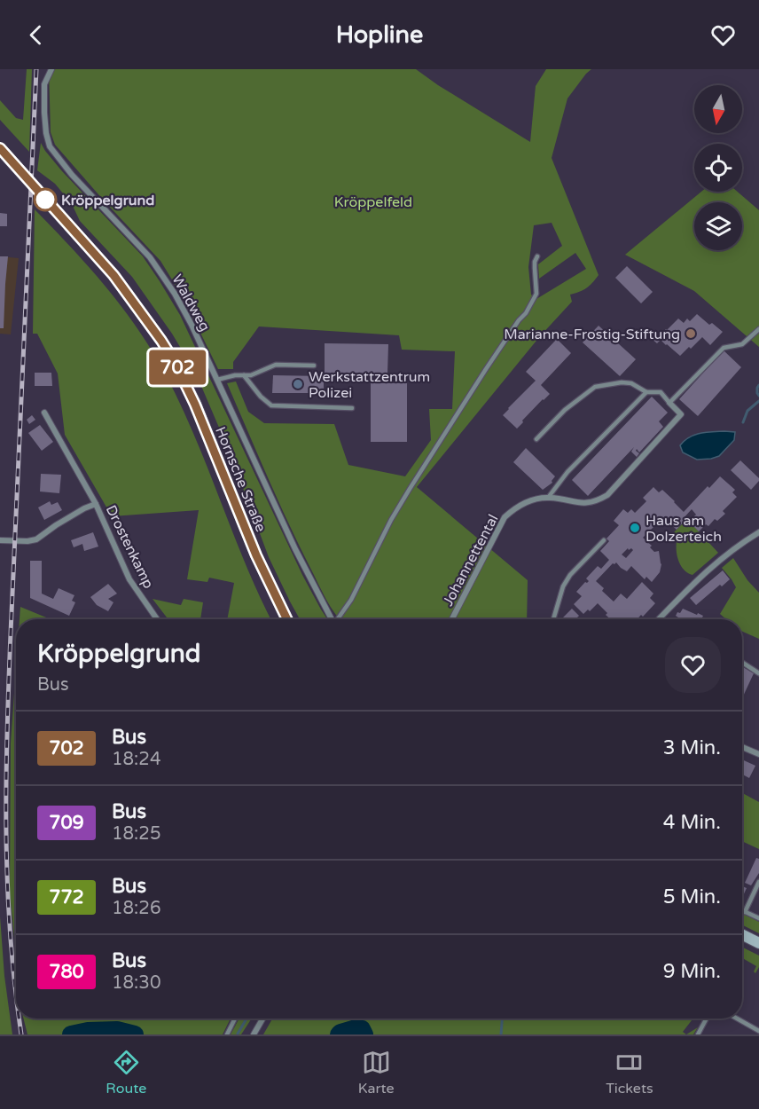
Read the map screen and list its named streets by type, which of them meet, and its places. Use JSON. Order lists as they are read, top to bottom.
{
  "streets": {
    "main road": ["Hornsche Straße"],
    "street": ["Waldweg", "Drostenkamp", "Johannettental"]
  },
  "parks": ["Kröppelfeld"],
  "places": [
    "Kröppelgrund",
    "Marianne-Frostig-Stiftung",
    "Werkstattzentrum Polizei",
    "Haus am Dolzerteich"
  ],
  "lines": ["bus line 702"],
  "north": "bottom",
  "page": {
    "header": "Hopline",
    "on_map": "702",
    "heading": ["Kröppelgrund", "Bus"],
    "list": [
      {
        "mark": "702",
        "name": "Bus",
        "note": "18:24",
        "value": "3 Min."
      },
      {
        "mark": "709",
        "name": "Bus",
        "note": "18:25",
        "value": "4 Min."
      },
      {
        "mark": "772",
        "name": "Bus",
        "note": "18:26",
        "value": "5 Min."
      },
      {
        "mark": "780",
        "name": "Bus",
        "note": "18:30",
        "value": "9 Min."
      }
    ],
    "tabs": ["Route", "Karte", "Tickets"]
  }
}
